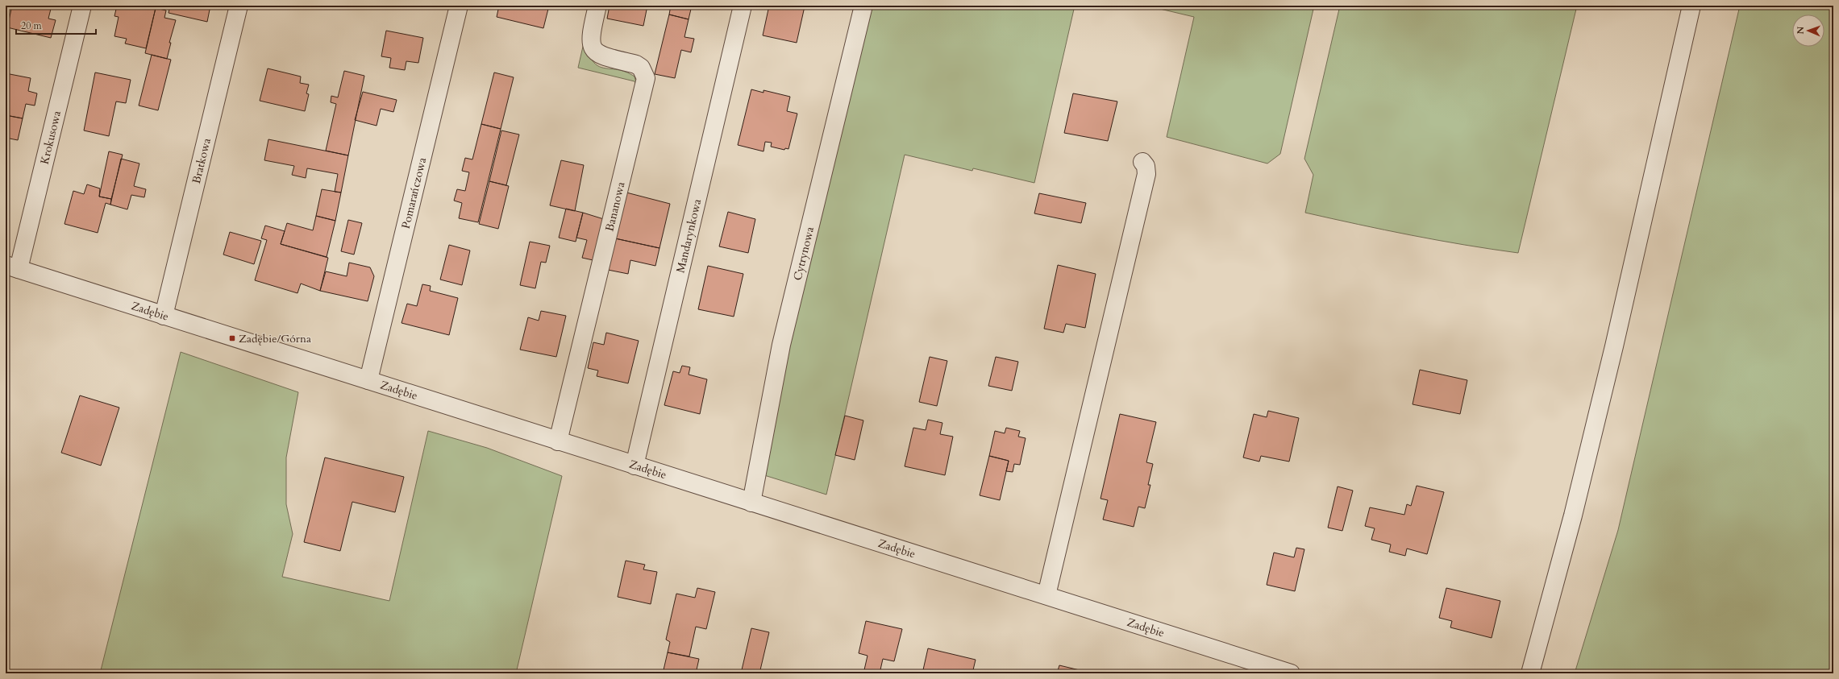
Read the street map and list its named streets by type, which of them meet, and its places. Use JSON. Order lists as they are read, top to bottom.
{
  "streets": {
    "street": [
      "Krokusowa",
      "Bratkowa",
      "Pomarańczowa",
      "Bananowa",
      "Mandarynkowa",
      "Cytrynowa",
      "Zadębie"
    ]
  },
  "crossings": [
    ["Krokusowa", "Zadębie"],
    ["Bratkowa", "Zadębie"],
    ["Pomarańczowa", "Zadębie"],
    ["Bananowa", "Zadębie"],
    ["Mandarynkowa", "Zadębie"],
    ["Cytrynowa", "Zadębie"]
  ],
  "places": {
    "transit": ["Zadębie/Górna"]
  },
  "scale_bar": "20 m",
  "north": "left"
}
